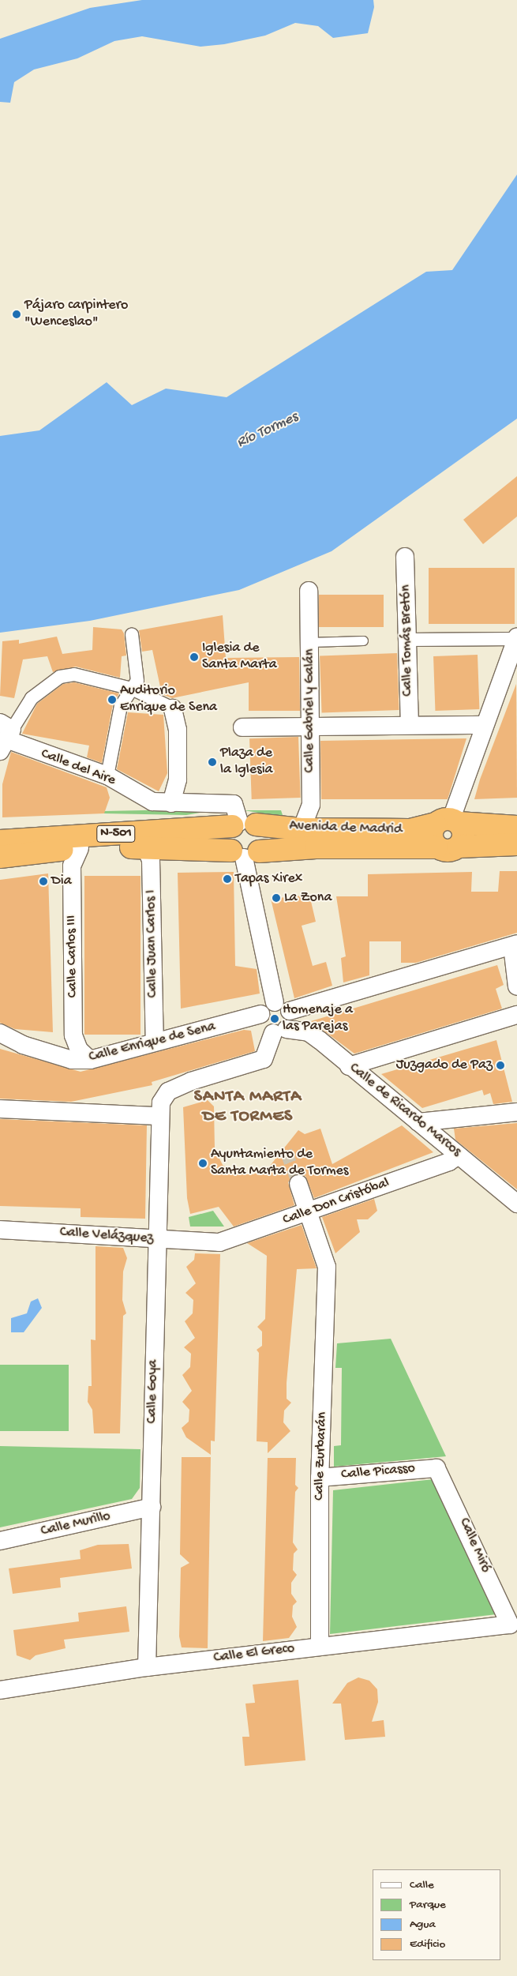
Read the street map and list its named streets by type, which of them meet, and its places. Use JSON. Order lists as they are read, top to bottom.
{
  "streets": {
    "highway": ["Avenida de Madrid", "N-501"],
    "street": [
      "Calle Tomás Bretón",
      "Calle Gabriel y Galán",
      "Calle del Aire",
      "Calle Juan Carlos I",
      "Calle Carlos III",
      "Calle Enrique de Sena",
      "Calle de Ricardo Marcos",
      "Calle Don Cristóbal",
      "Calle Velázquez",
      "Calle Goya",
      "Calle Zurbarán",
      "Calle Picasso",
      "Calle Murillo",
      "Calle Miró",
      "Calle El Greco"
    ]
  },
  "crossings": [
    ["Calle Gabriel y Galán", "Avenida de Madrid"],
    ["Avenida de Madrid", "N-501"],
    ["Avenida de Madrid", "Calle Juan Carlos I"],
    ["Avenida de Madrid", "Calle Carlos III"],
    ["Calle Juan Carlos I", "Calle Enrique de Sena"],
    ["Calle Carlos III", "Calle Enrique de Sena"],
    ["Calle de Ricardo Marcos", "Calle Don Cristóbal"],
    ["Calle Don Cristóbal", "Calle Velázquez"],
    ["Calle Don Cristóbal", "Calle Zurbarán"],
    ["Calle Velázquez", "Calle Goya"],
    ["Calle Goya", "Calle Murillo"],
    ["Calle Goya", "Calle El Greco"],
    ["Calle Zurbarán", "Calle Picasso"],
    ["Calle Zurbarán", "Calle El Greco"],
    ["Calle Picasso", "Calle Miró"],
    ["Calle Miró", "Calle El Greco"]
  ],
  "districts": ["SANTA MARTA DE TORMES"],
  "water": ["Río Tormes"],
  "places": [
    "Pájaro carpintero \"Wenceslao\"",
    "Iglesia de Santa Marta",
    "Auditorio Enrique de Sena",
    "Plaza de la Iglesia",
    "Tapas Xirex",
    "Dia",
    "La Zona",
    "Homenaje a las Parejas",
    "Juzgado de Paz",
    "Ayuntamiento de Santa Marta de Tormes"
  ],
  "legend": [
    "Calle",
    "Parque",
    "Agua",
    "Edificio"
  ]
}
